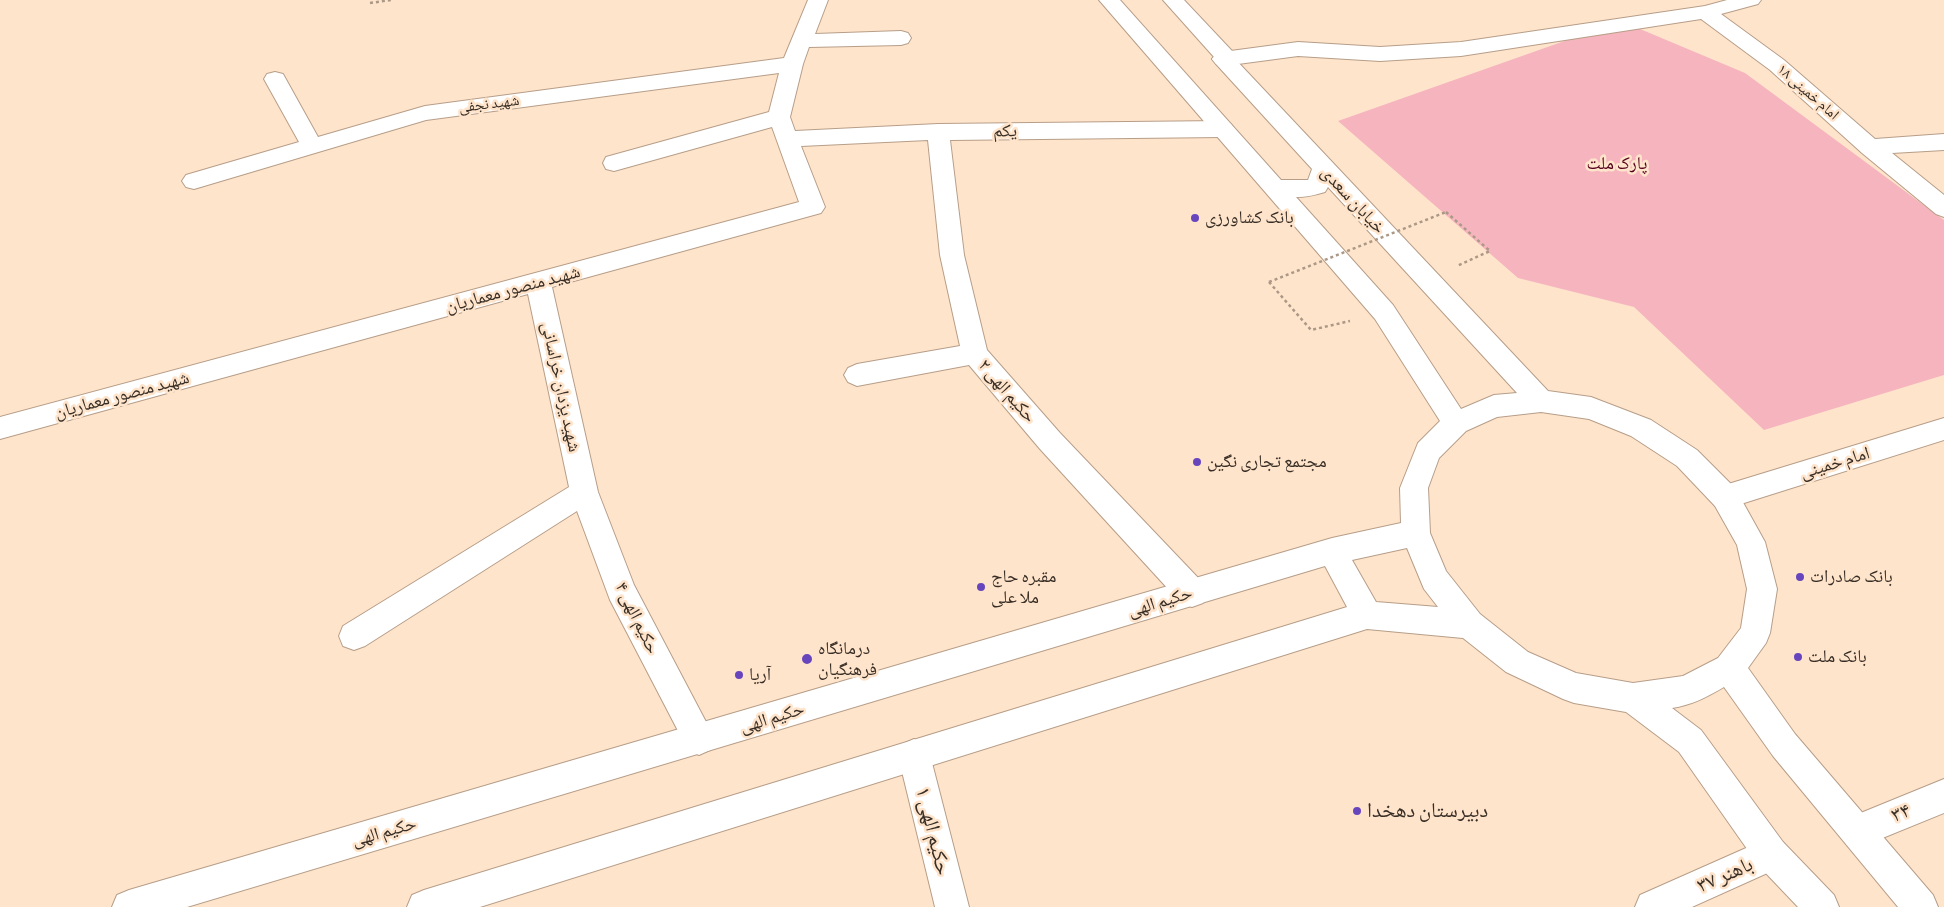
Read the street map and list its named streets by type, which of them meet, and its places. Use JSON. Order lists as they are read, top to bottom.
{
  "streets": {
    "street": [
      "امام خمینی ۱۸",
      "شهید نجفی",
      "یکم",
      "خیابان سعدی",
      "شهید منصور معماریان",
      "شهید یزدان خراسانی",
      "حکیم الهی ۲",
      "امام خمینی",
      "حکیم الهی",
      "حکیم الهی ۴",
      "۳۴",
      "حکیم الهی ۱",
      "باهنر ۳۷"
    ]
  },
  "crossings": [
    ["یکم", "شهید منصور معماریان"],
    ["یکم", "حکیم الهی ۲"],
    ["شهید منصور معماریان", "شهید یزدان خراسانی"],
    ["شهید یزدان خراسانی", "حکیم الهی ۴"],
    ["حکیم الهی ۲", "حکیم الهی"],
    ["حکیم الهی", "حکیم الهی ۴"]
  ],
  "parks": ["پارک ملت"],
  "places": [
    "بانک کشاورزی",
    "مجتمع تجاری نگین",
    "بانک صادرات",
    "مقبره حاج ملا علی",
    "بانک ملت",
    "درمانگاه فرهنگیان",
    "آریا",
    "دبیرستان دهخدا"
  ]
}
